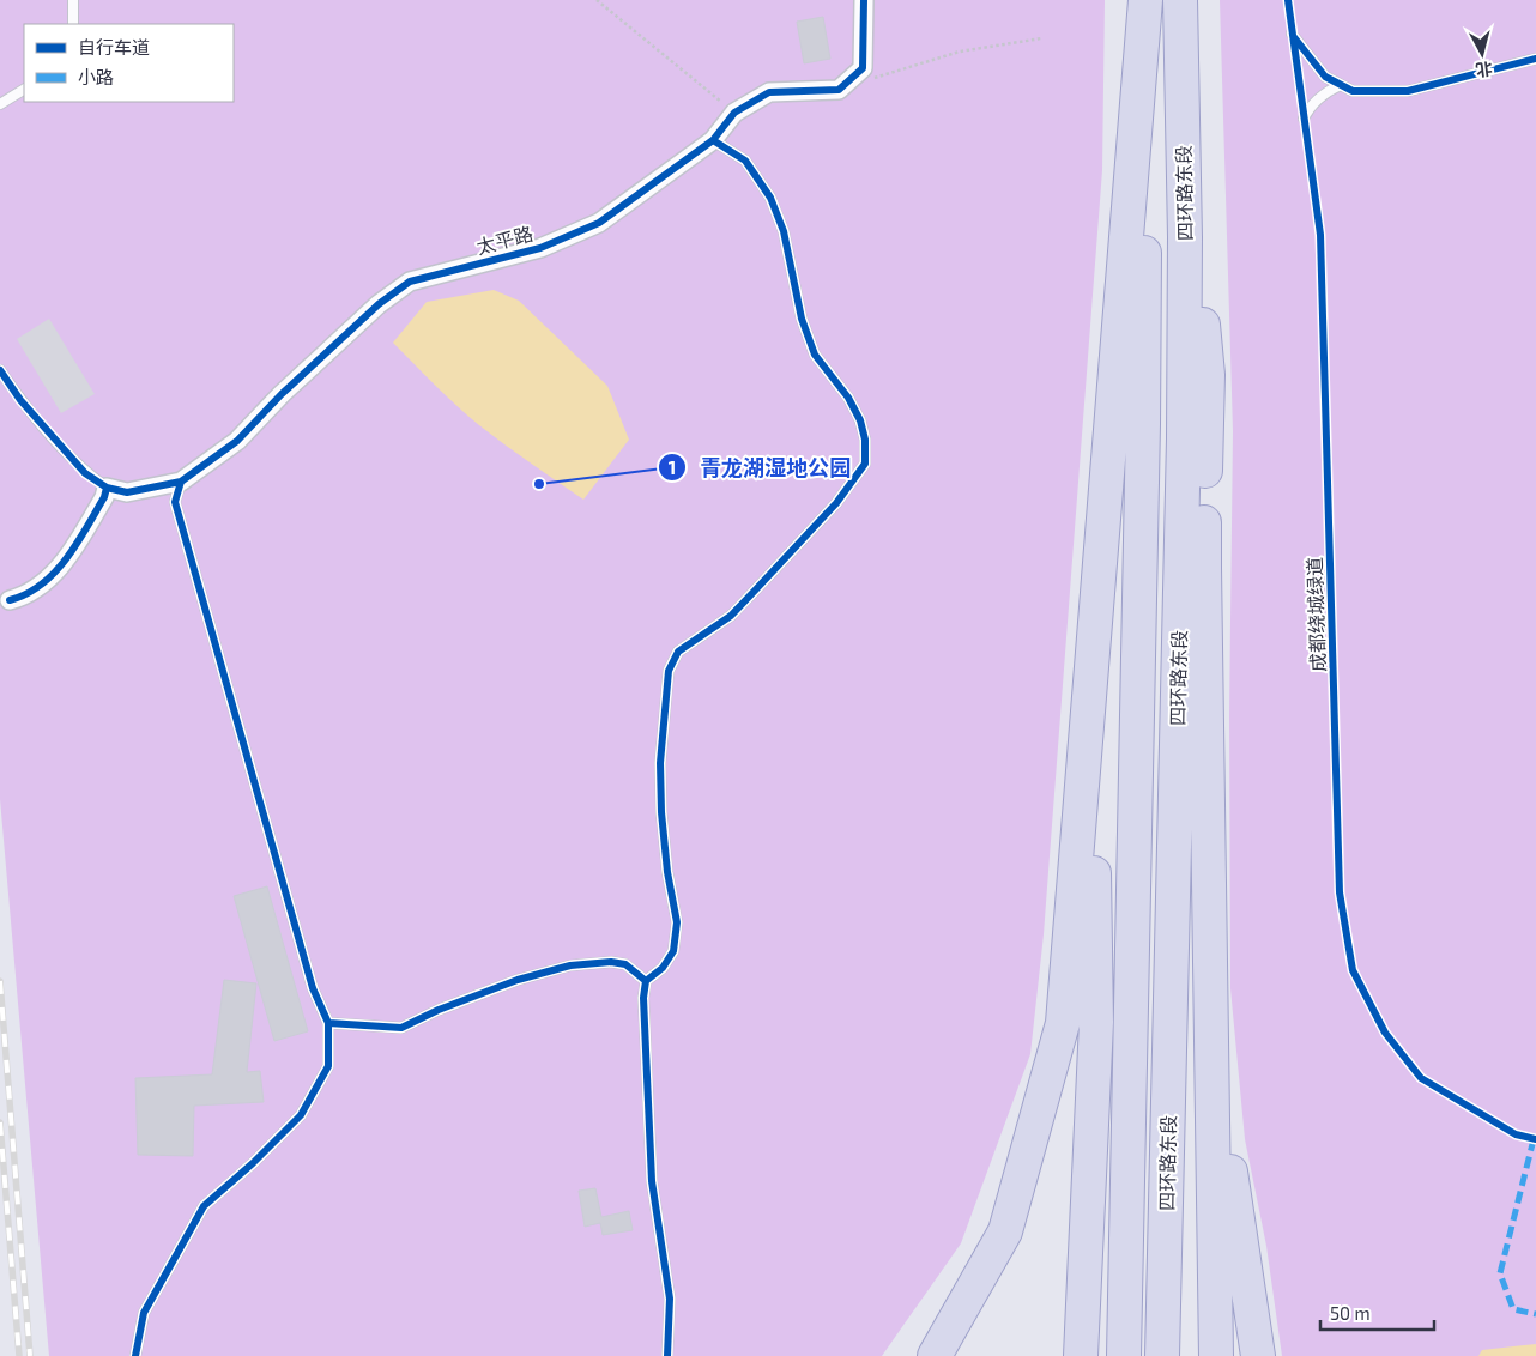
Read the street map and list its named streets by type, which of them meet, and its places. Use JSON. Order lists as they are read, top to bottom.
{
  "streets": {
    "highway": ["四环路东段"],
    "street": ["太平路"],
    "cycle path": ["成都绕城绿道"]
  },
  "places": ["青龙湖湿地公园"],
  "legend": ["自行车道", "小路"],
  "scale_bar": "50 m",
  "north": "bottom"
}
